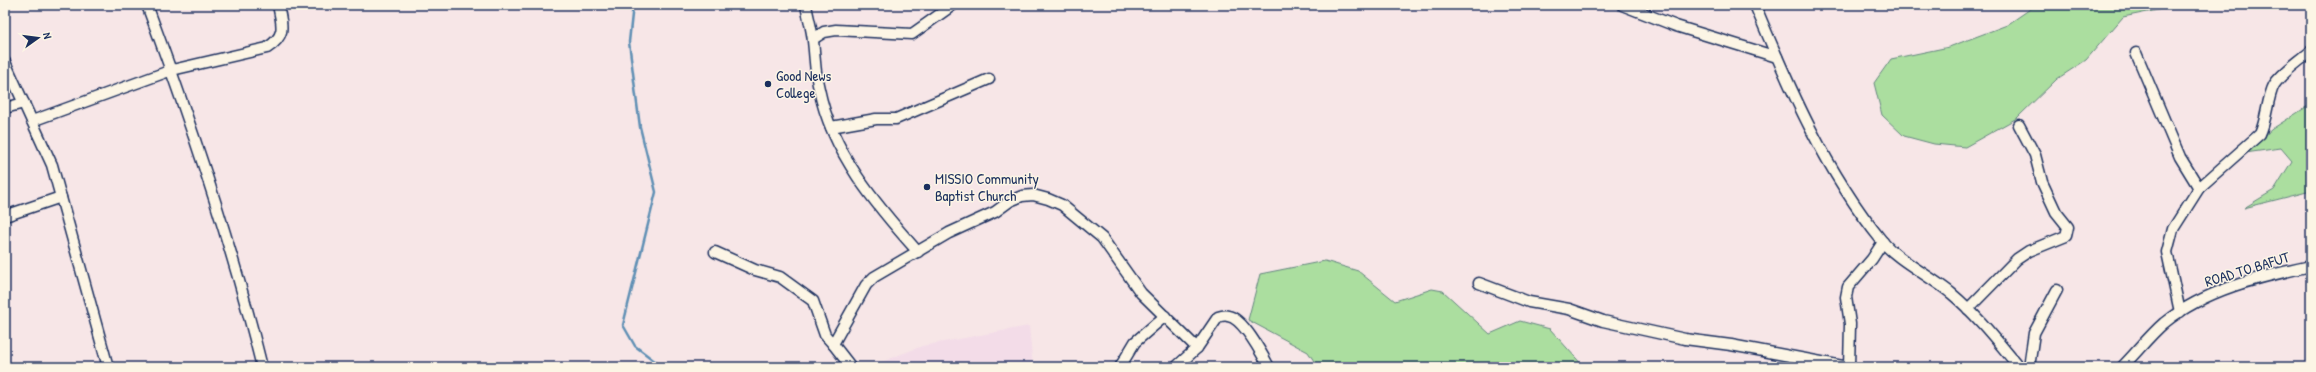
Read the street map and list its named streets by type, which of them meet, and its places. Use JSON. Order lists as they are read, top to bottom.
{
  "streets": {
    "street": ["ROAD TO BAFUT"]
  },
  "places": ["Good News College", "MISSIO Community Baptist Church"],
  "north": "right"
}
